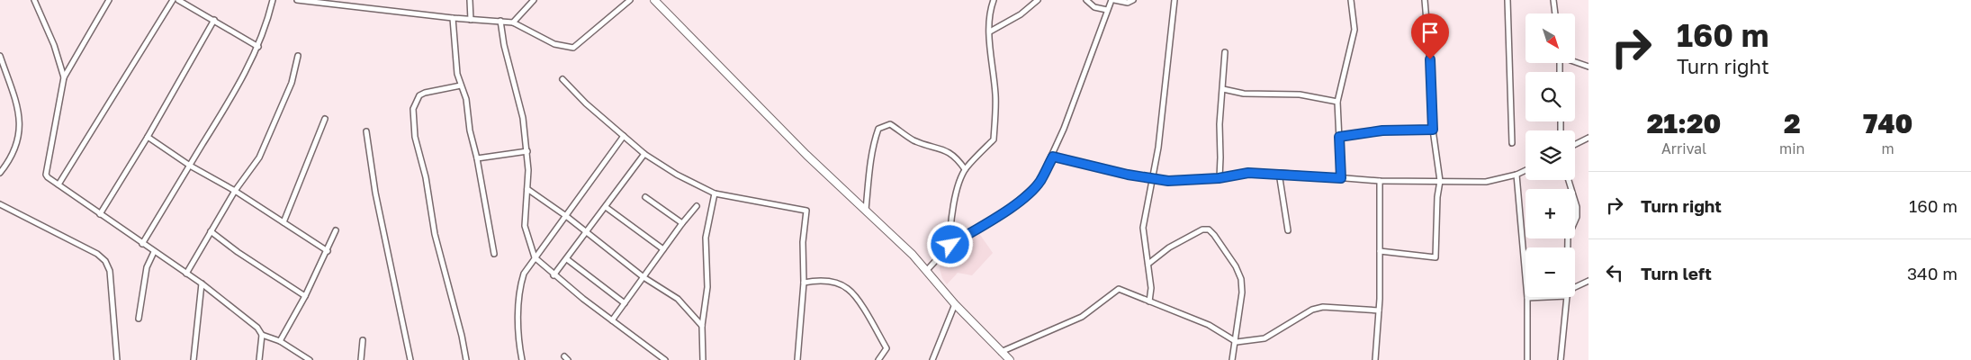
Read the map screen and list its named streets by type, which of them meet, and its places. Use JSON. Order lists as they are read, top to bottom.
{
  "north": "bottom right",
  "page": {
    "turn": ["160 m", "Turn right"],
    "map_buttons": ["+", "−"],
    "eta": [
      "21:20",
      "Arrival",
      "2",
      "min",
      "740",
      "m"
    ],
    "list": [
      {
        "name": "Turn right",
        "value": "160 m"
      },
      {
        "name": "Turn left",
        "value": "340 m"
      }
    ]
  }
}
